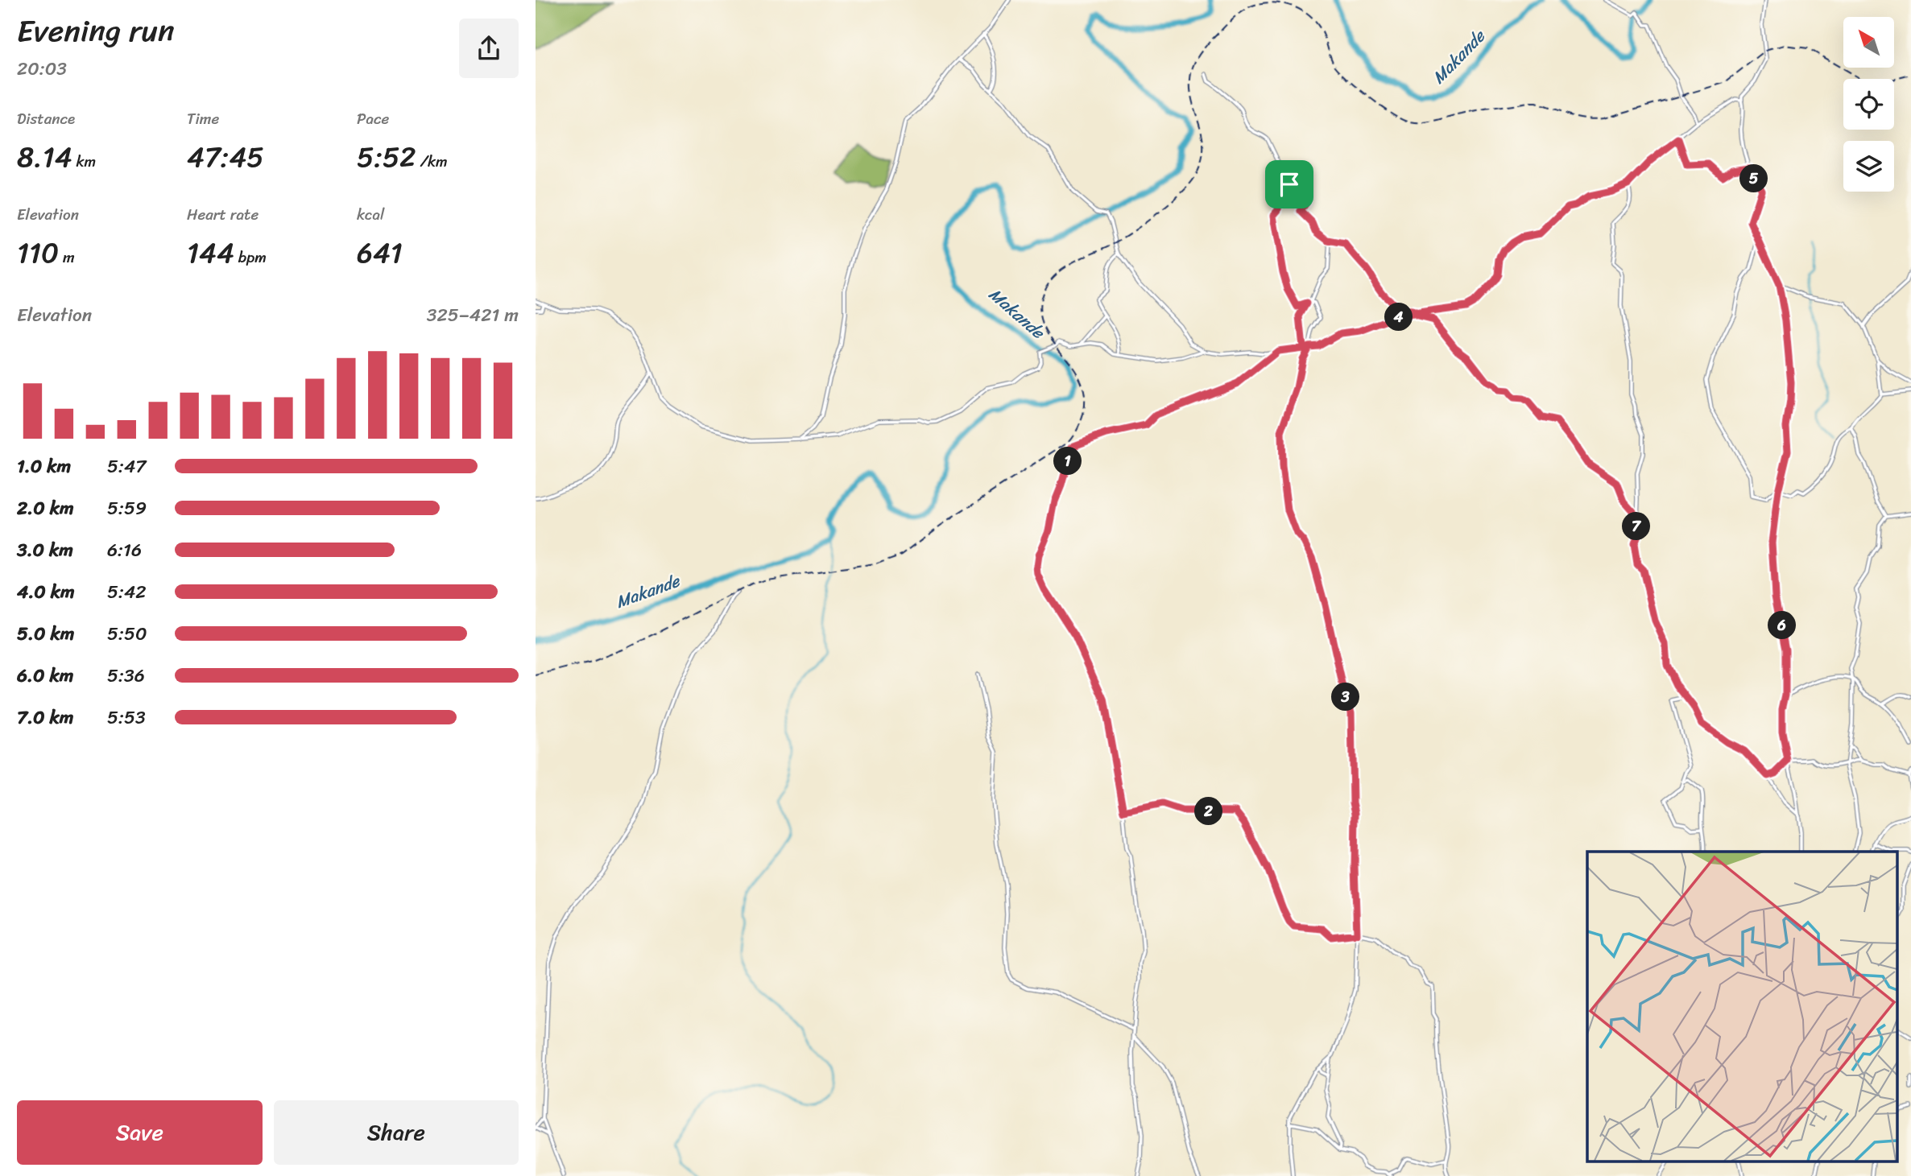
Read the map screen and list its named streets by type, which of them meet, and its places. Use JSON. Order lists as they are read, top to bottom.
{
  "water": ["Makande"],
  "north": "top left",
  "page": {
    "heading": ["Evening run", "20:03"],
    "stats": [
      ["Distance", "8.14 km"],
      ["Time", "47:45"],
      ["Pace", "5:52 /km"],
      ["Elevation", "110 m"],
      ["Heart rate", "144 bpm"],
      ["kcal", "641"]
    ],
    "pins": [
      "5",
      "4",
      "1",
      "7",
      "6",
      "3",
      "2"
    ],
    "chart": ["Elevation", "325–421 m"],
    "list": [
      {
        "name": "1.0 km",
        "note": "5:47"
      },
      {
        "name": "2.0 km",
        "note": "5:59"
      },
      {
        "name": "3.0 km",
        "note": "6:16"
      },
      {
        "name": "4.0 km",
        "note": "5:42"
      },
      {
        "name": "5.0 km",
        "note": "5:50"
      },
      {
        "name": "6.0 km",
        "note": "5:36"
      },
      {
        "name": "7.0 km",
        "note": "5:53"
      }
    ],
    "buttons": ["Save", "Share"]
  }
}
